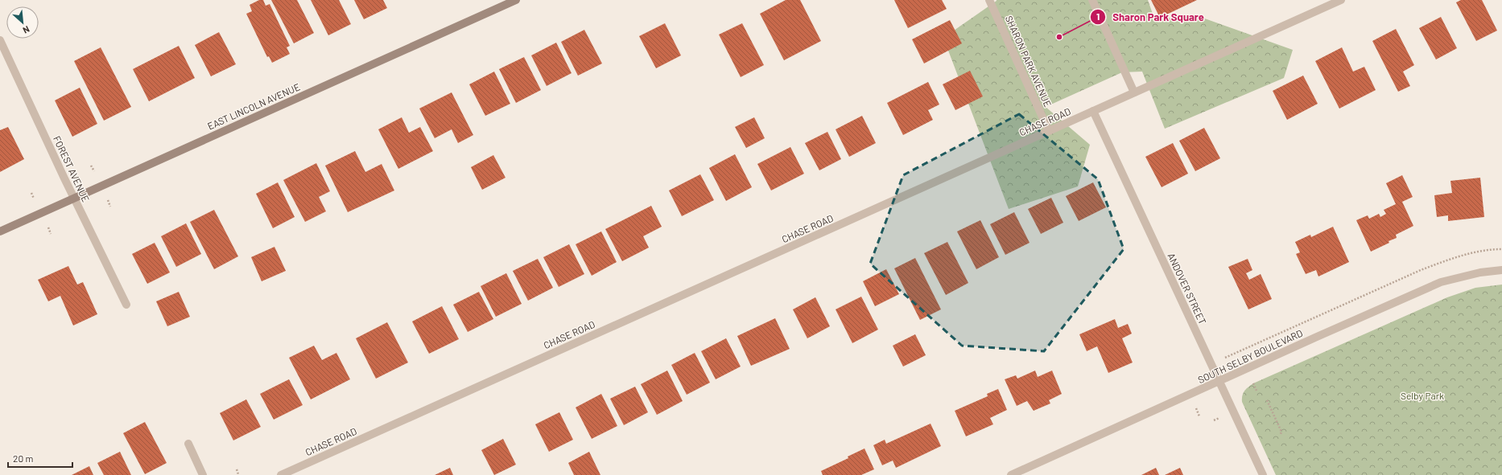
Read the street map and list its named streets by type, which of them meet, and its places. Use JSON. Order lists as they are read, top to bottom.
{
  "streets": {
    "main road": ["EAST LINCOLN AVENUE"],
    "street": [
      "SHARON PARK AVENUE",
      "CHASE ROAD",
      "FOREST AVENUE",
      "ANDOVER STREET",
      "SOUTH SELBY BOULEVARD"
    ]
  },
  "crossings": [
    ["SHARON PARK AVENUE", "CHASE ROAD"],
    ["EAST LINCOLN AVENUE", "FOREST AVENUE"],
    ["CHASE ROAD", "ANDOVER STREET"],
    ["ANDOVER STREET", "SOUTH SELBY BOULEVARD"]
  ],
  "parks": ["Selby Park"],
  "places": ["Sharon Park Square"],
  "scale_bar": "20 m",
  "north": "bottom right"
}
